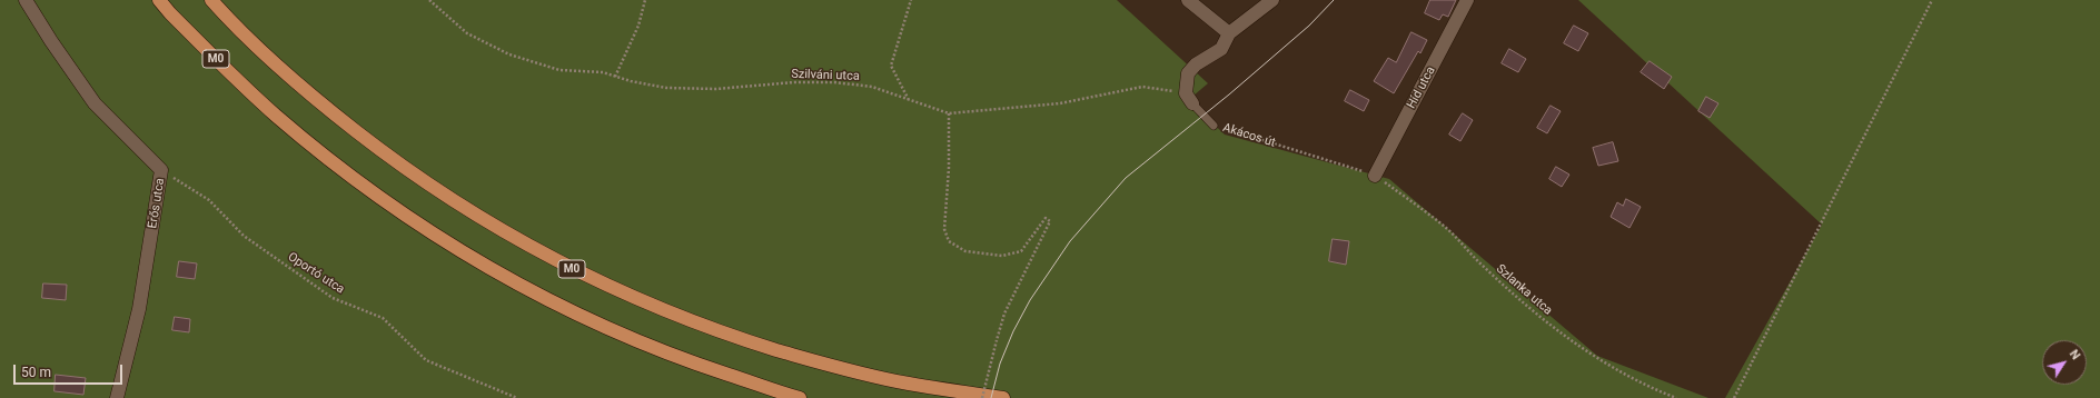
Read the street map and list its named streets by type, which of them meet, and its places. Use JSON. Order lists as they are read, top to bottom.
{
  "streets": {
    "highway": ["M0"],
    "street": ["Híd utca", "Erős utca"],
    "lane": ["Akácos út"],
    "path": ["Szilváni utca", "Oportó utca", "Szlanka utca"]
  },
  "crossings": [
    ["Szilváni utca", "Akácos út"],
    ["Híd utca", "Akácos út"],
    ["Híd utca", "Szlanka utca"],
    ["Akácos út", "Szlanka utca"],
    ["Erős utca", "Oportó utca"]
  ],
  "scale_bar": "50 m",
  "north": "top right"
}
